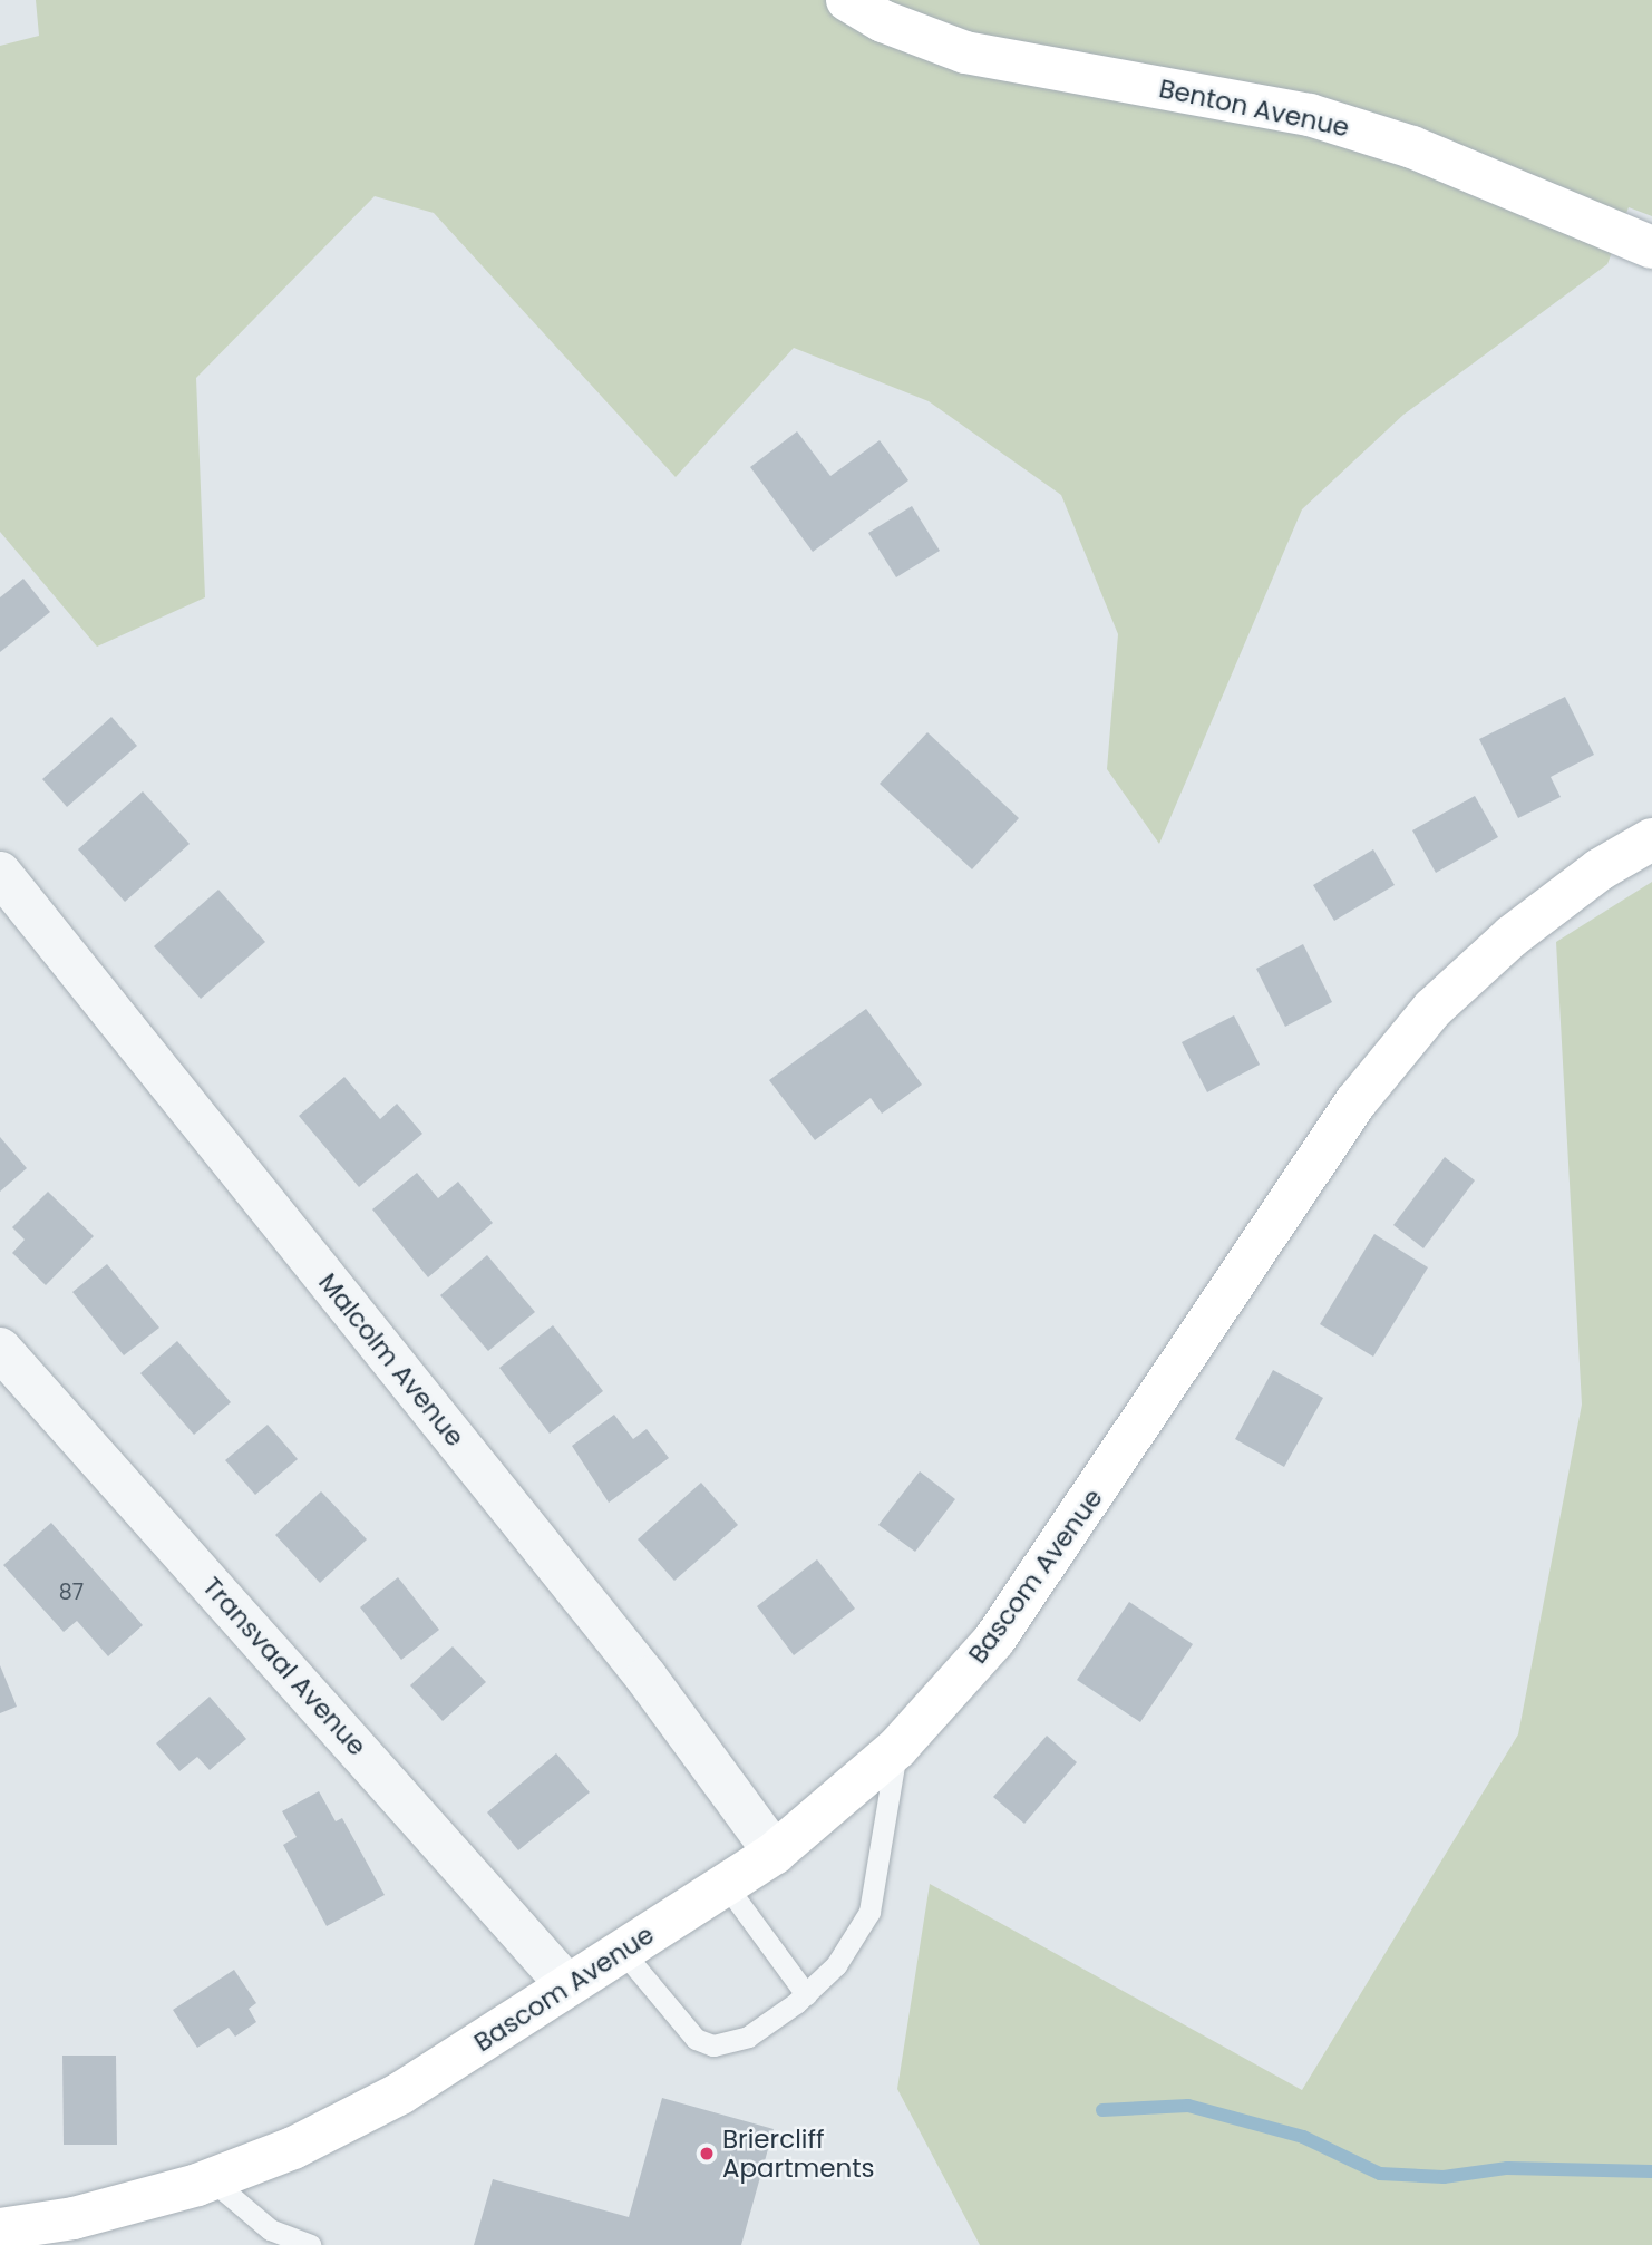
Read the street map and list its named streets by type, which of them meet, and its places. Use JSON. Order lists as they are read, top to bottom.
{
  "streets": {
    "main road": ["Benton Avenue", "Bascom Avenue"],
    "street": ["Malcolm Avenue", "Transvaal Avenue"]
  },
  "crossings": [
    ["Malcolm Avenue", "Bascom Avenue"],
    ["Bascom Avenue", "Transvaal Avenue"]
  ],
  "places": ["Briercliff Apartments"],
  "house_numbers": ["87"]
}
